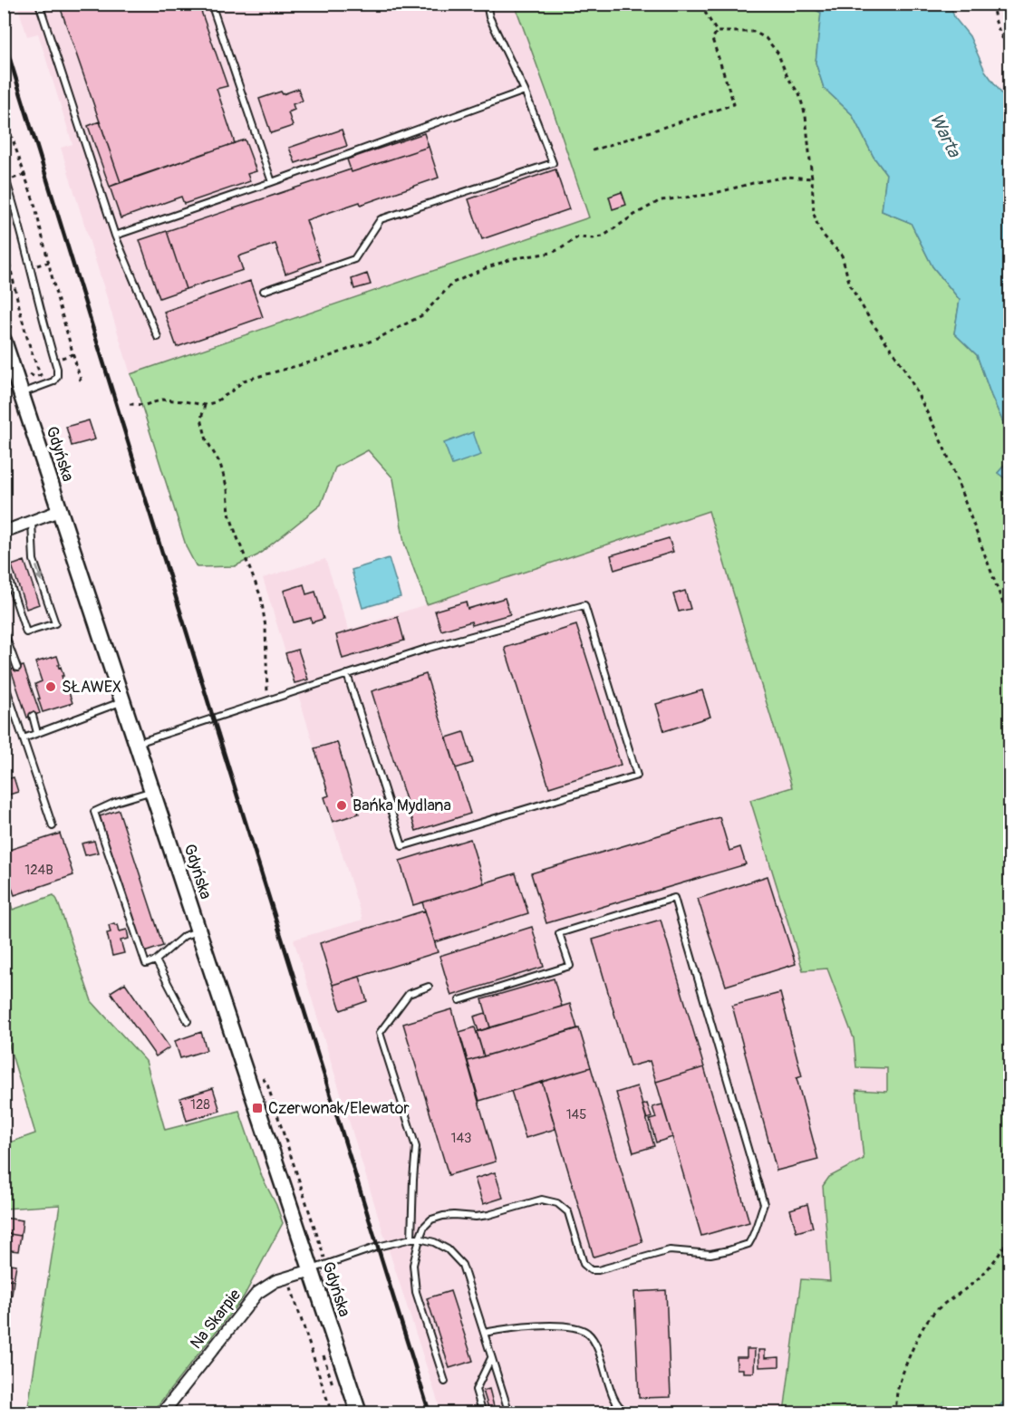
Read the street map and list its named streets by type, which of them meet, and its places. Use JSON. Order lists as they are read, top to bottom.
{
  "streets": {
    "main road": ["Gdyńska"],
    "street": ["Na Skarpie"]
  },
  "crossings": [
    ["Gdyńska", "Na Skarpie"]
  ],
  "water": ["Warta"],
  "places": {
    "other": ["SŁAWEX", "Bańka Mydlana"],
    "transit": ["Czerwonak/Elewator"]
  },
  "house_numbers": [
    "124B",
    "128",
    "145",
    "143"
  ]
}
